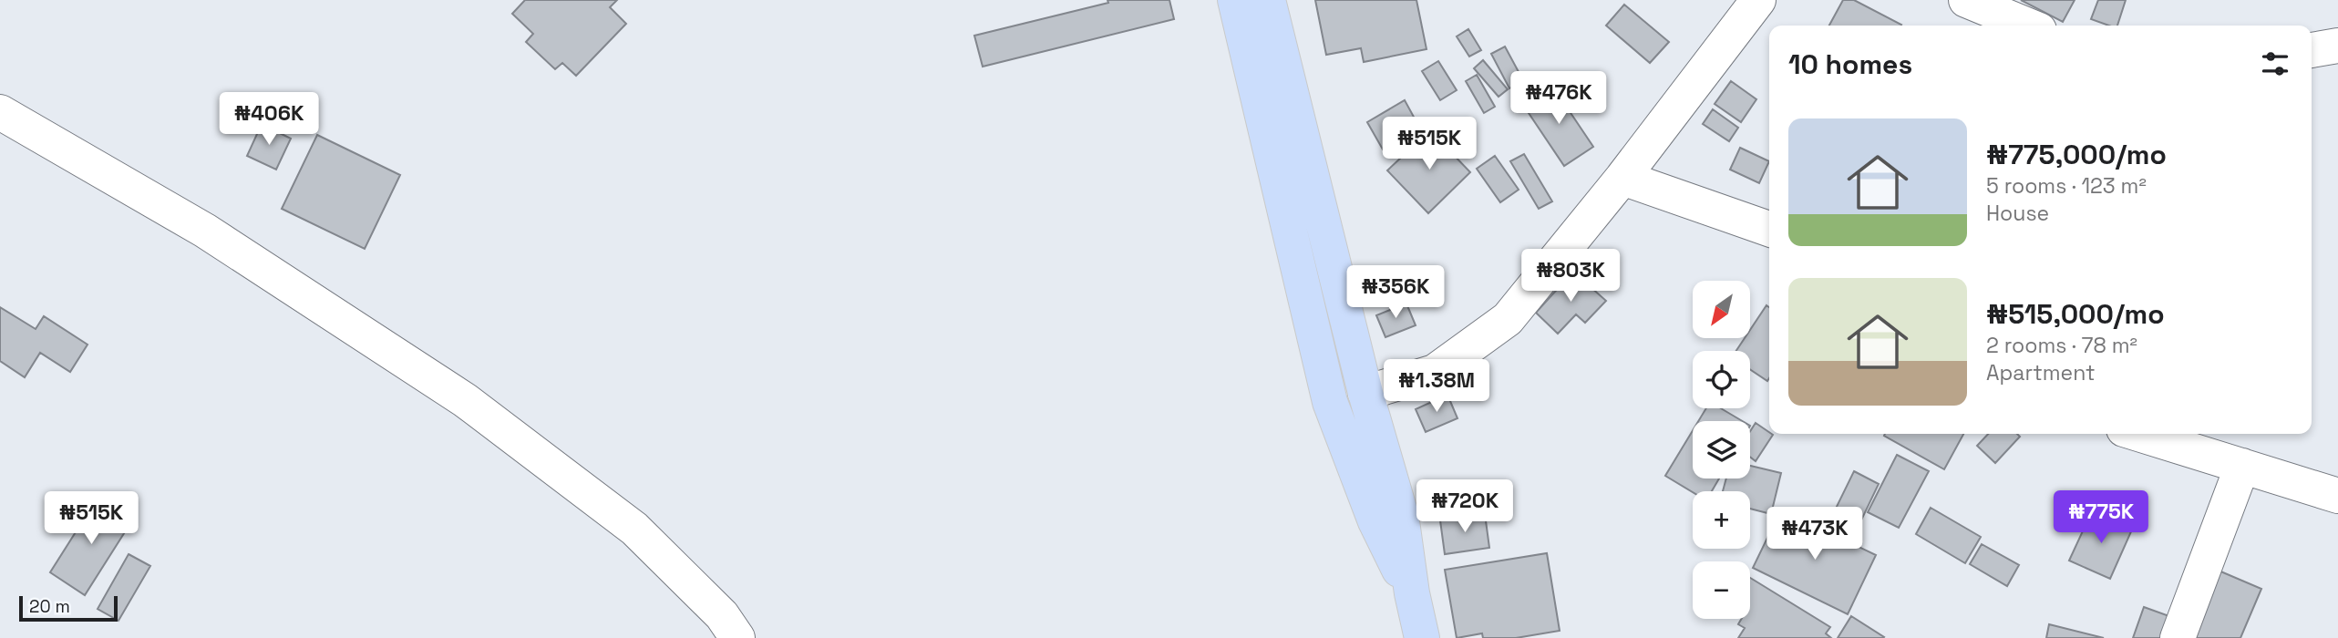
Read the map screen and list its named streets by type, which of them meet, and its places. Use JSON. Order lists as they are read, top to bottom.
{
  "scale_bar": "20 m",
  "north": "bottom left",
  "page": {
    "heading": "10 homes",
    "price": [
      "₦476K",
      "₦406K",
      "₦515K",
      "₦803K",
      "₦356K",
      "₦1.38M",
      "₦720K",
      "₦775K",
      "₦515K",
      "₦473K"
    ],
    "list": [
      {
        "name": "₦775,000/mo",
        "note": "5 rooms · 123 m² · House"
      },
      {
        "name": "₦515,000/mo",
        "note": "2 rooms · 78 m² · Apartment"
      }
    ],
    "map_buttons": ["+", "−"],
    "scale": "20 m"
  }
}
